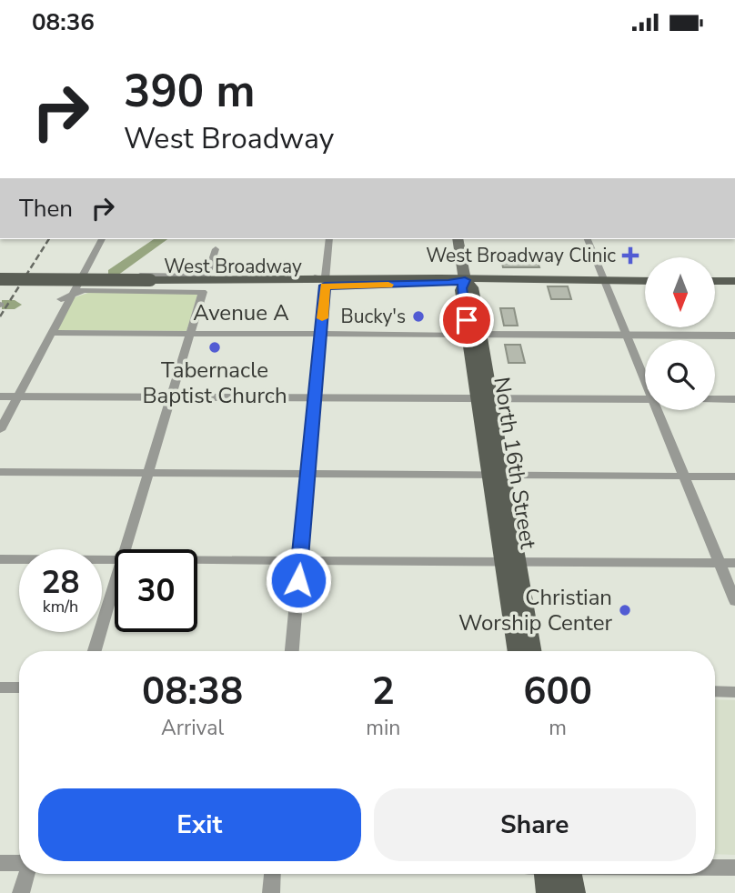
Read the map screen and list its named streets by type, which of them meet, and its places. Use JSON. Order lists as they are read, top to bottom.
{
  "streets": {
    "main road": ["West Broadway", "North 16th Street"],
    "street": ["Avenue A"]
  },
  "crossings": [
    ["West Broadway", "North 16th Street"],
    ["Avenue A", "North 16th Street"]
  ],
  "places": {
    "health": ["West Broadway Clinic"],
    "other": ["Bucky's", "Tabernacle Baptist Church", "Christian Worship Center"]
  },
  "north": "bottom",
  "page": {
    "status": "08:36",
    "turn": ["390 m", "West Broadway"],
    "then": "Then",
    "speed": "28 km/h",
    "limit": "30",
    "eta": [
      "08:38",
      "Arrival",
      "2",
      "min",
      "600",
      "m"
    ],
    "buttons": ["Exit", "Share"]
  }
}
